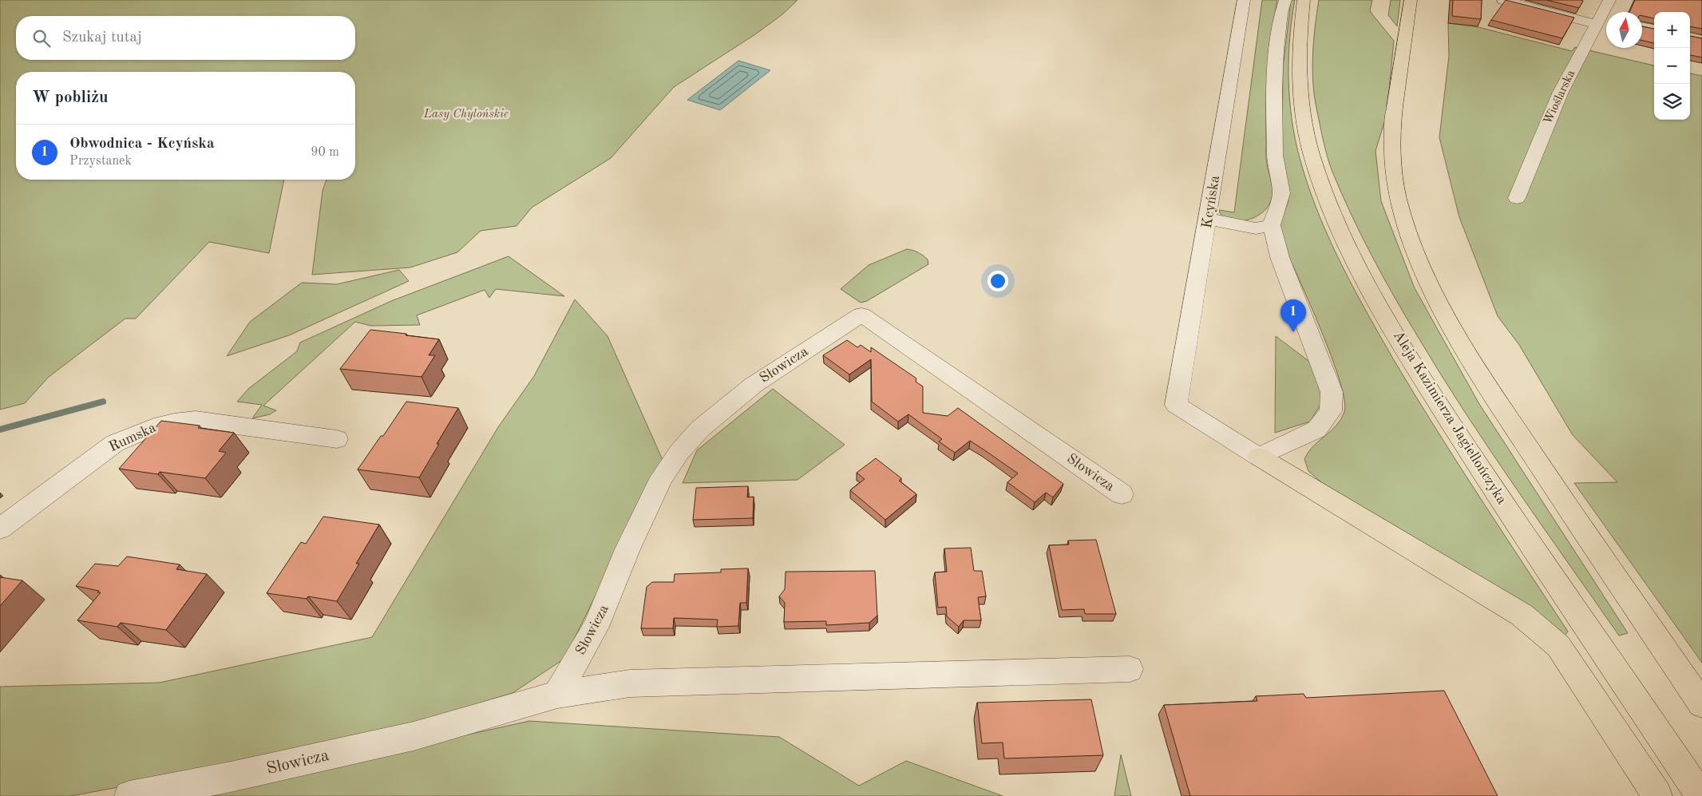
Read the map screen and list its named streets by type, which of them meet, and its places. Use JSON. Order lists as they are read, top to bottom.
{
  "streets": {
    "main road": ["Aleja Kazimierza Jagiellończyka"],
    "street": [
      "Wioślarska",
      "Kcyńska",
      "Słowicza",
      "Rumska"
    ]
  },
  "parks": ["Lasy Chylońskie"],
  "north": "top",
  "page": {
    "map_buttons": ["+", "−"],
    "search": "Szukaj tutaj",
    "heading": "W pobliżu",
    "list": [
      {
        "mark": "1",
        "name": "Obwodnica - Kcyńska",
        "note": "Przystanek",
        "value": "90 m"
      }
    ],
    "pins": "1"
  }
}
